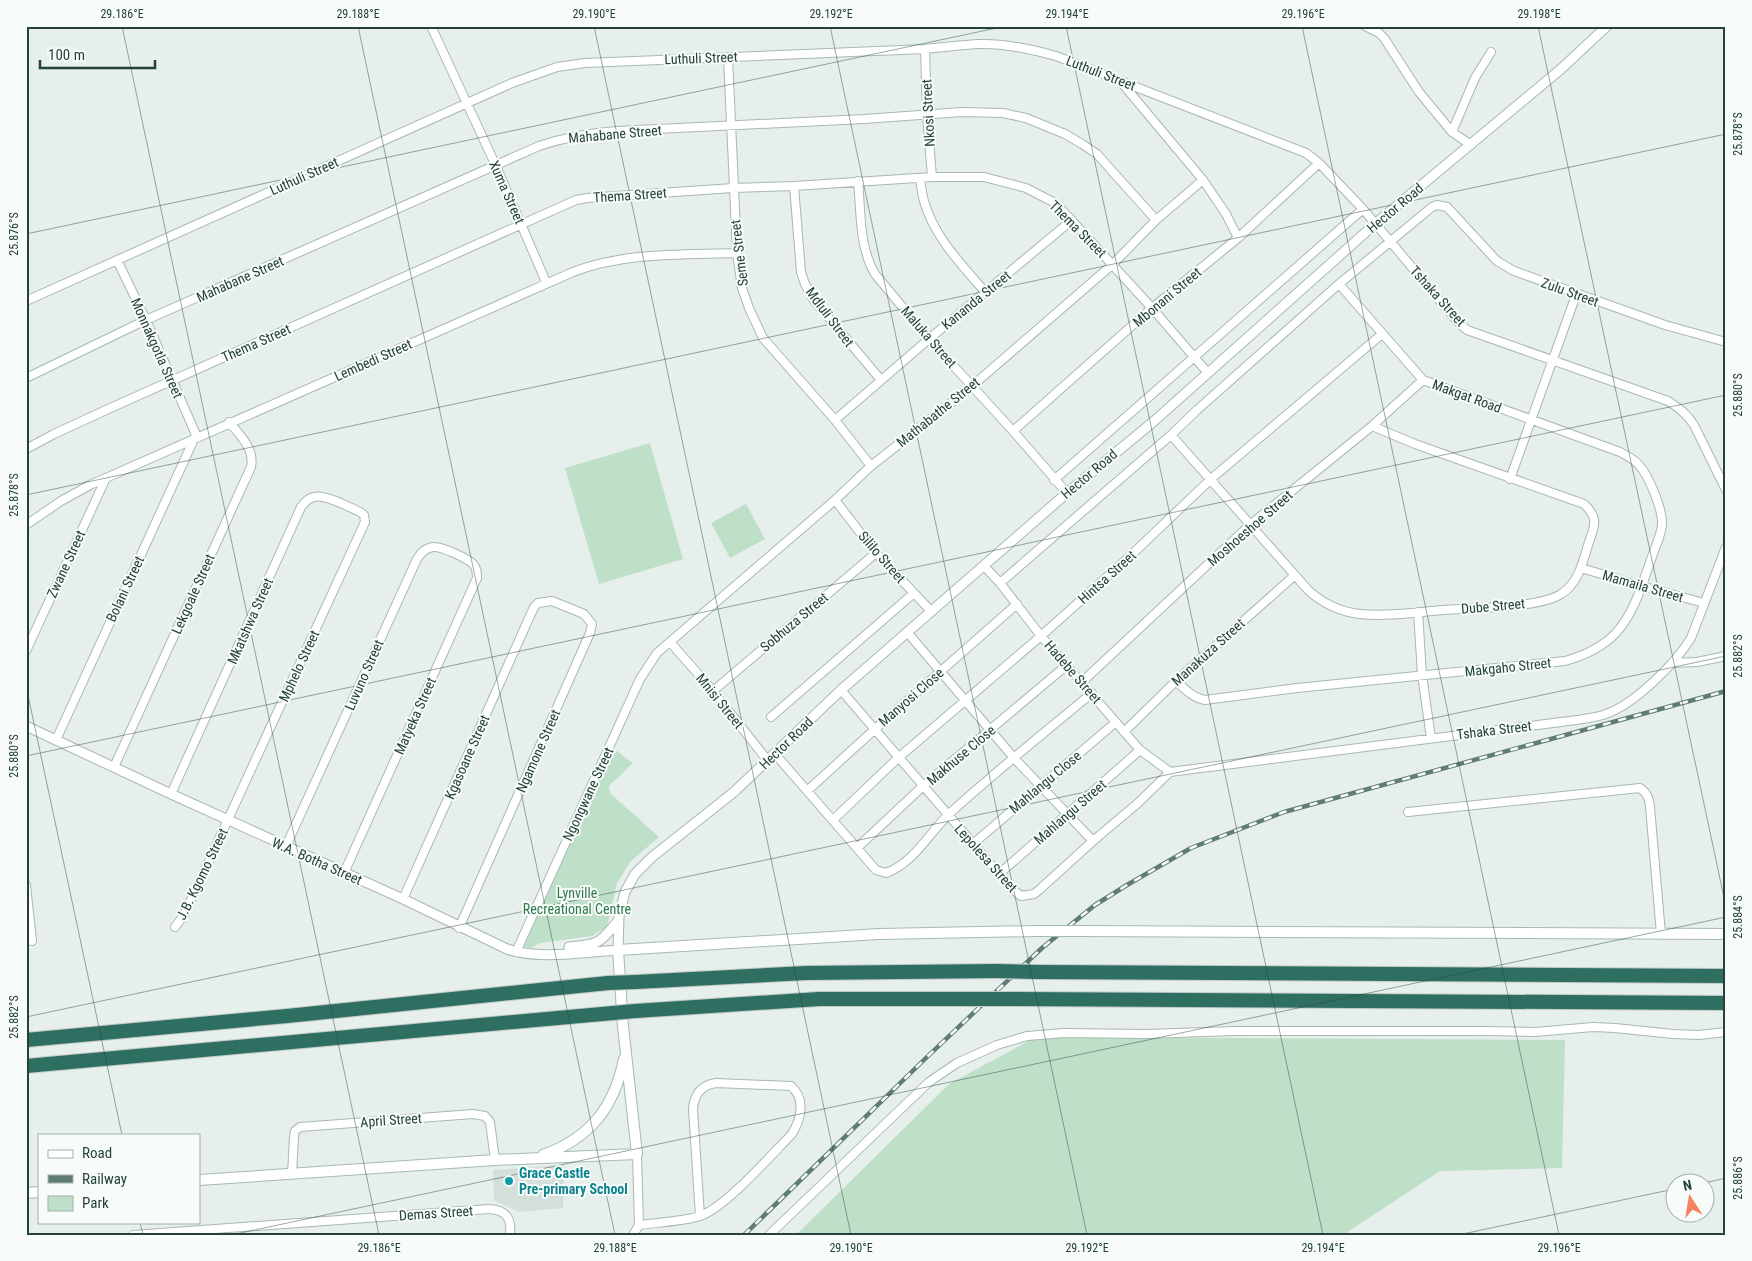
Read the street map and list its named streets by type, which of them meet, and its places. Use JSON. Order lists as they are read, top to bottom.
{
  "streets": {
    "street": [
      "Luthuli Street",
      "Nkosi Street",
      "Mahabane Street",
      "Xuma Street",
      "Thema Street",
      "Hector Road",
      "Seme Street",
      "Zulu Street",
      "Tshaka Street",
      "Mbonani Street",
      "Kananda Street",
      "Mdluli Street",
      "Maluka Street",
      "Monnakgotla Street",
      "Lembedi Street",
      "Makgat Road",
      "Mathabathe Street",
      "Moshoeshoe Street",
      "Sililo Street",
      "Zwane Street",
      "Hintsa Street",
      "Mamaila Street",
      "Bolani Street",
      "Lekgoale Street",
      "Dube Street",
      "Mkatshwa Street",
      "Sobhuza Street",
      "Manakuza Street",
      "Mphelo Street",
      "Makgaho Street",
      "Hadebe Street",
      "Luvuno Street",
      "Manyosi Close",
      "Mnisi Street",
      "Matyeka Street",
      "Ngamone Street",
      "Makhuse Close",
      "Kgasoane Street",
      "Mahlangu Close",
      "Ngongwane Street",
      "Mahlangu Street",
      "Lepolesa Street",
      "W.A. Botha Street",
      "J.B. Kgomo Street",
      "April Street",
      "Demas Street"
    ]
  },
  "crossings": [
    ["Luthuli Street", "Nkosi Street"],
    ["Luthuli Street", "Xuma Street"],
    ["Luthuli Street", "Hector Road"],
    ["Luthuli Street", "Seme Street"],
    ["Luthuli Street", "Tshaka Street"],
    ["Luthuli Street", "Mbonani Street"],
    ["Luthuli Street", "Monnakgotla Street"],
    ["Nkosi Street", "Mahabane Street"],
    ["Nkosi Street", "Thema Street"],
    ["Mahabane Street", "Xuma Street"],
    ["Mahabane Street", "Seme Street"],
    ["Mahabane Street", "Monnakgotla Street"],
    ["Mahabane Street", "Mathabathe Street"],
    ["Xuma Street", "Thema Street"],
    ["Xuma Street", "Lembedi Street"],
    ["Thema Street", "Hector Road"],
    ["Thema Street", "Seme Street"],
    ["Thema Street", "Mbonani Street"],
    ["Thema Street", "Kananda Street"],
    ["Thema Street", "Mdluli Street"],
    ["Thema Street", "Maluka Street"],
    ["Thema Street", "Monnakgotla Street"],
    ["Thema Street", "Mathabathe Street"],
    ["Hector Road", "Zulu Street"],
    ["Hector Road", "Tshaka Street"],
    ["Hector Road", "Maluka Street"],
    ["Hector Road", "Makgat Road"],
    ["Hector Road", "Sililo Street"],
    ["Hector Road", "Dube Street"],
    ["Hector Road", "Hadebe Street"],
    ["Hector Road", "Mnisi Street"],
    ["Hector Road", "Lepolesa Street"],
    ["Hector Road", "W.A. Botha Street"],
    ["Seme Street", "Kananda Street"],
    ["Seme Street", "Lembedi Street"],
    ["Seme Street", "Mathabathe Street"],
    ["Tshaka Street", "Mamaila Street"],
    ["Tshaka Street", "Hadebe Street"],
    ["Tshaka Street", "Lepolesa Street"],
    ["Mbonani Street", "Maluka Street"],
    ["Kananda Street", "Mdluli Street"],
    ["Kananda Street", "Maluka Street"],
    ["Maluka Street", "Mathabathe Street"],
    ["Monnakgotla Street", "Lembedi Street"],
    ["Monnakgotla Street", "Bolani Street"],
    ["Lembedi Street", "Zwane Street"],
    ["Lembedi Street", "Bolani Street"],
    ["Lembedi Street", "Lekgoale Street"],
    ["Makgat Road", "Moshoeshoe Street"],
    ["Makgat Road", "Hintsa Street"],
    ["Makgat Road", "Makgaho Street"],
    ["Mathabathe Street", "Sililo Street"],
    ["Mathabathe Street", "Mnisi Street"],
    ["Mathabathe Street", "Ngongwane Street"],
    ["Moshoeshoe Street", "Dube Street"],
    ["Moshoeshoe Street", "Hadebe Street"],
    ["Sililo Street", "Sobhuza Street"],
    ["Hintsa Street", "Dube Street"],
    ["Hintsa Street", "Hadebe Street"],
    ["Hintsa Street", "Lepolesa Street"],
    ["Mamaila Street", "Dube Street"],
    ["Mamaila Street", "Makgaho Street"],
    ["Bolani Street", "W.A. Botha Street"],
    ["Lekgoale Street", "W.A. Botha Street"],
    ["Dube Street", "Manakuza Street"],
    ["Mkatshwa Street", "Mphelo Street"],
    ["Mkatshwa Street", "W.A. Botha Street"],
    ["Sobhuza Street", "Mnisi Street"],
    ["Manakuza Street", "Makgaho Street"],
    ["Manakuza Street", "Hadebe Street"],
    ["Mphelo Street", "W.A. Botha Street"],
    ["Mphelo Street", "J.B. Kgomo Street"],
    ["Hadebe Street", "Manyosi Close"],
    ["Hadebe Street", "Makhuse Close"],
    ["Hadebe Street", "Mahlangu Close"],
    ["Hadebe Street", "Mahlangu Street"],
    ["Hadebe Street", "Lepolesa Street"],
    ["Luvuno Street", "Matyeka Street"],
    ["Luvuno Street", "W.A. Botha Street"],
    ["Manyosi Close", "Lepolesa Street"],
    ["Mnisi Street", "Ngongwane Street"],
    ["Mnisi Street", "Lepolesa Street"],
    ["Matyeka Street", "W.A. Botha Street"],
    ["Ngamone Street", "Kgasoane Street"],
    ["Ngamone Street", "W.A. Botha Street"],
    ["Makhuse Close", "Lepolesa Street"],
    ["Kgasoane Street", "W.A. Botha Street"],
    ["Mahlangu Close", "Lepolesa Street"],
    ["Ngongwane Street", "W.A. Botha Street"],
    ["Mahlangu Street", "Lepolesa Street"],
    ["W.A. Botha Street", "J.B. Kgomo Street"]
  ],
  "parks": ["Lynville Recreational Centre"],
  "places": ["Grace Castle Pre-primary School"],
  "legend": ["Road", "Railway", "Park"],
  "scale_bar": "100 m",
  "north": "top",
  "coordinates": [
    "29.186°E",
    "29.188°E",
    "29.190°E",
    "29.192°E",
    "29.194°E",
    "29.196°E",
    "29.198°E",
    "25.878°S",
    "25.876°S",
    "25.880°S",
    "25.882°S",
    "25.884°S",
    "25.886°S"
  ]
}
